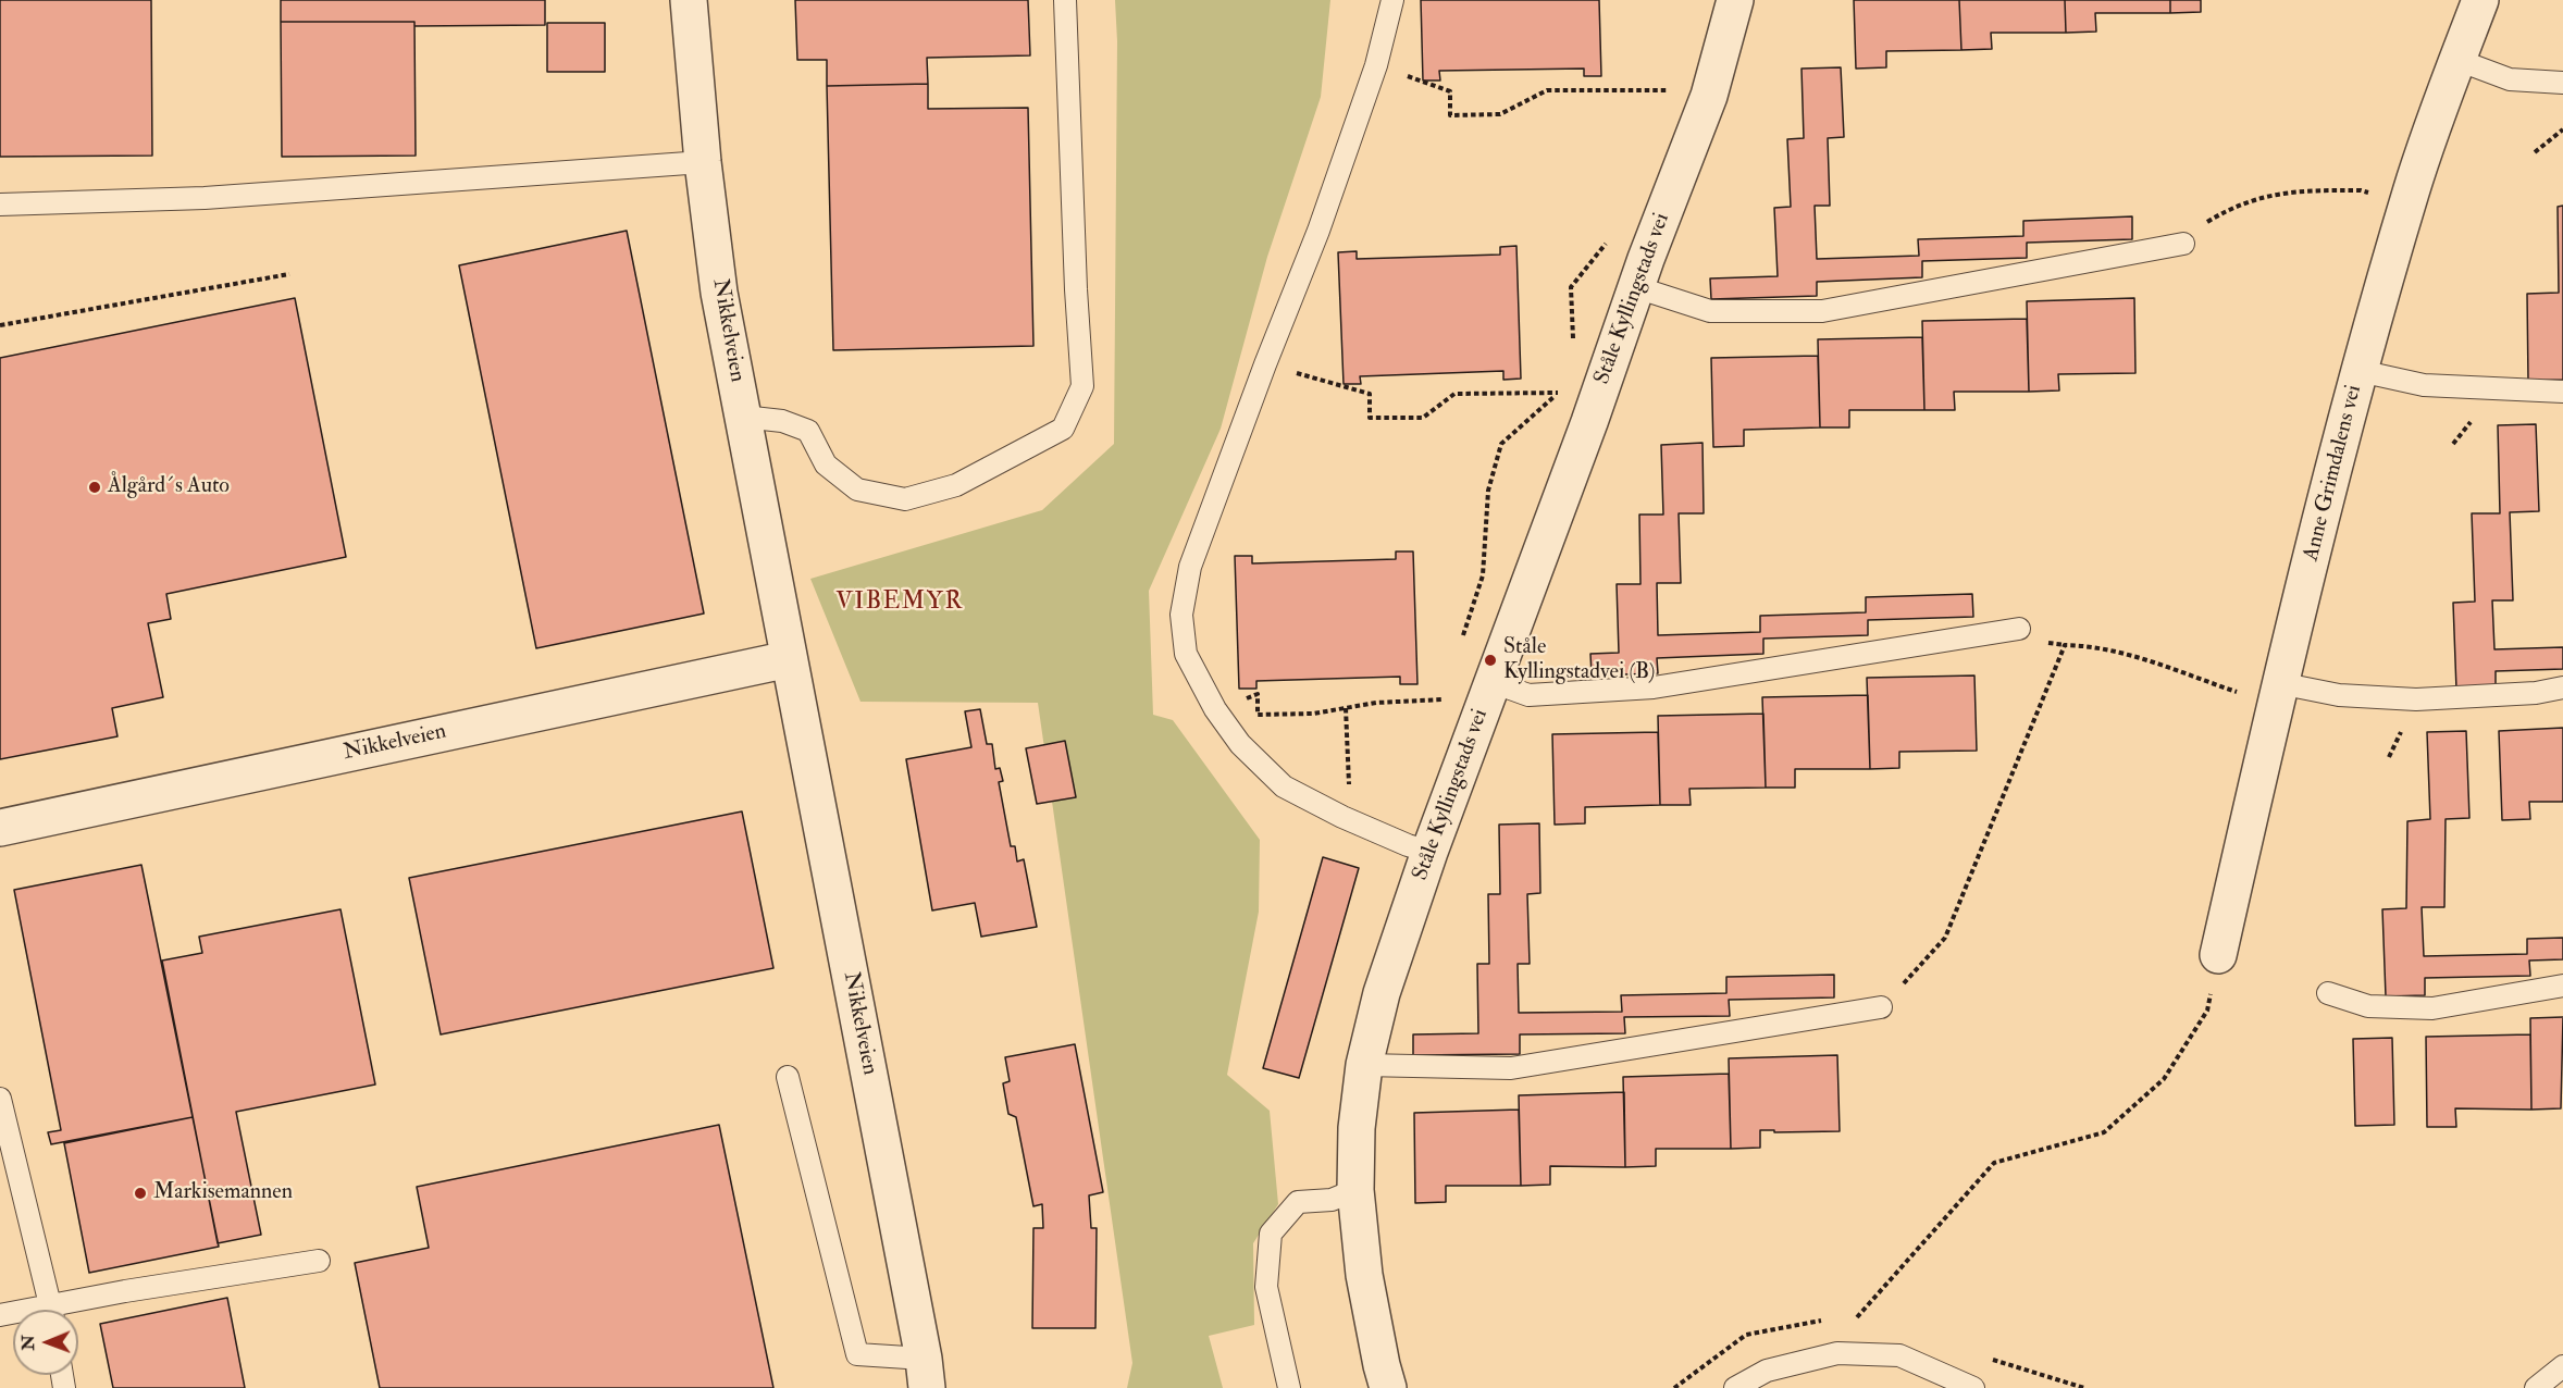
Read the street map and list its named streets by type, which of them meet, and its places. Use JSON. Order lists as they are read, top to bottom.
{
  "streets": {
    "street": ["Ståle Kyllingstads vei", "Nikkelveien", "Anne Grimdalens vei"]
  },
  "districts": ["VIBEMYR"],
  "places": ["Ålgård´s Auto", "Ståle Kyllingstadvei (B)", "Markisemannen"],
  "north": "left"
}
